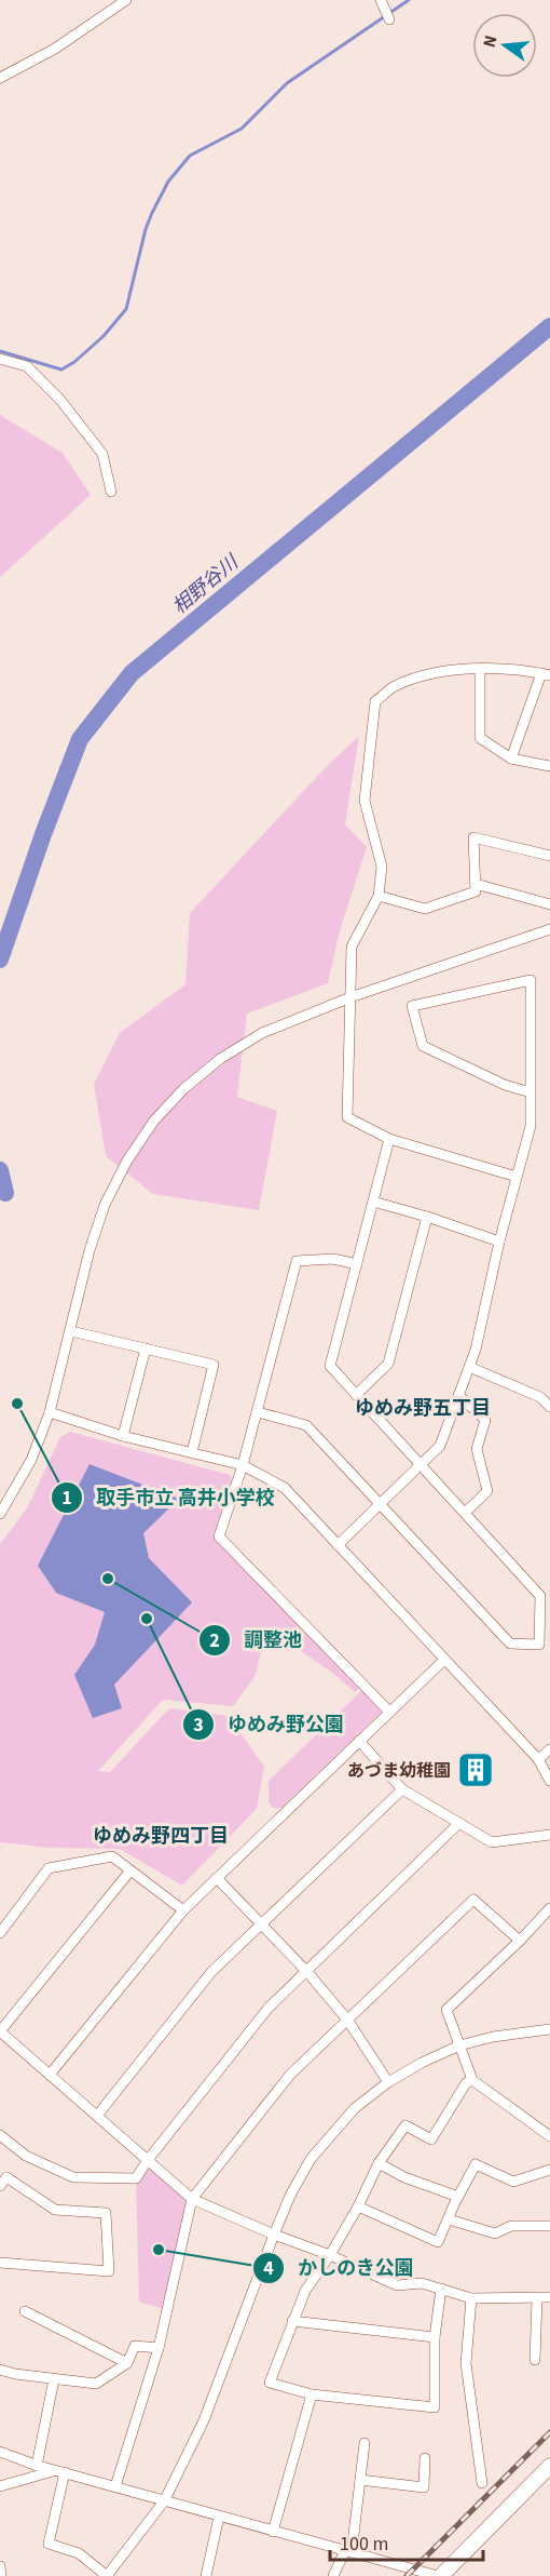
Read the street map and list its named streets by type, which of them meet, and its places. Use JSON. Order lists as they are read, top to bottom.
{
  "districts": ["ゆめみ野五丁目", "ゆめみ野四丁目"],
  "water": ["相野谷川"],
  "places": {
    "other": [
      "取手市立 高井小学校",
      "調整池",
      "ゆめみ野公園",
      "かしのき公園"
    ],
    "building": ["あづま幼稚園"]
  },
  "scale_bar": "100 m",
  "north": "left"
}
